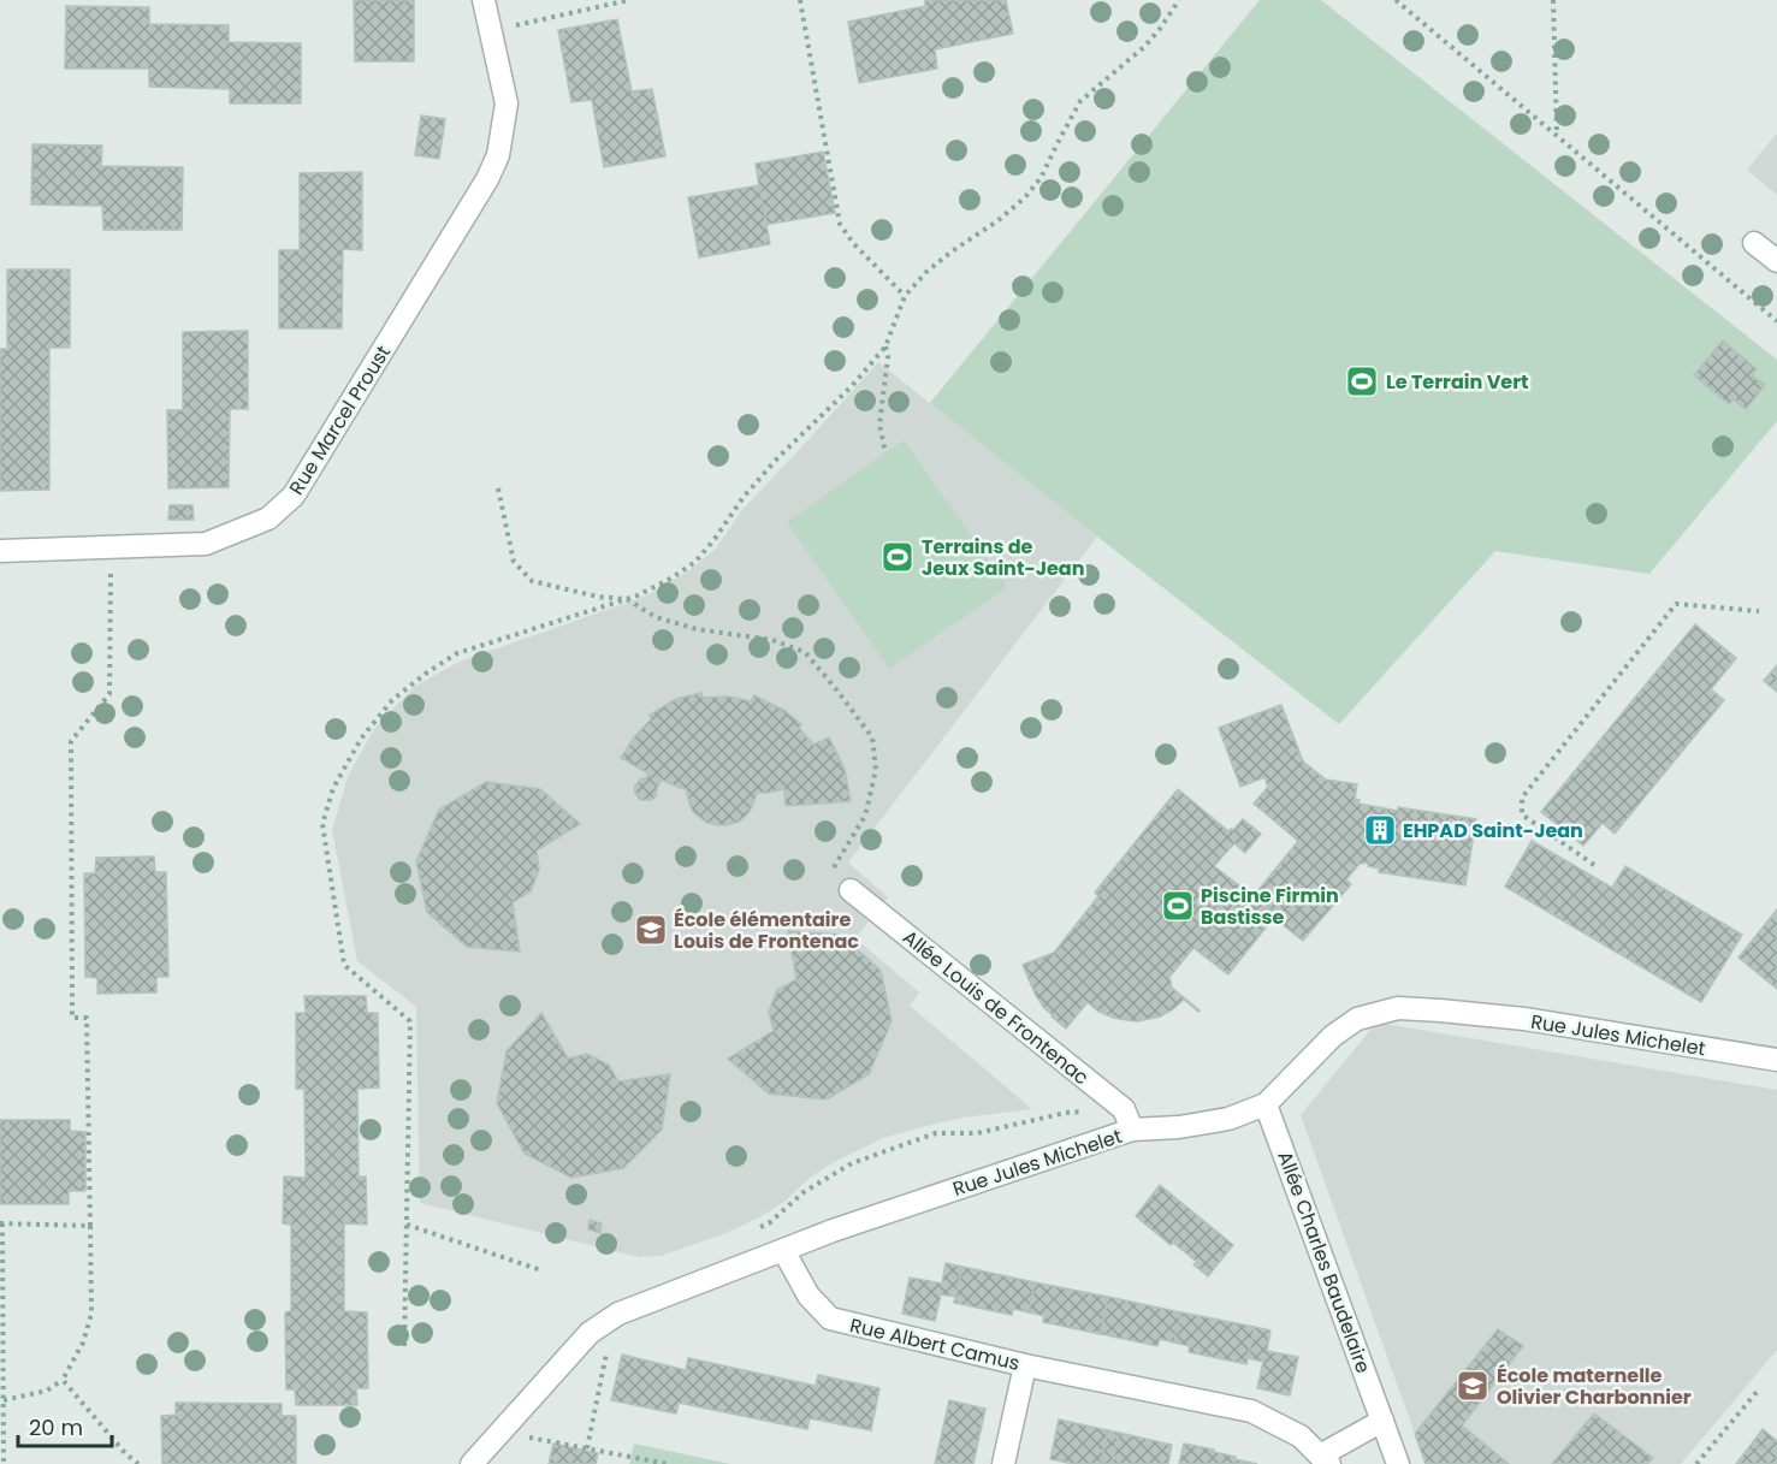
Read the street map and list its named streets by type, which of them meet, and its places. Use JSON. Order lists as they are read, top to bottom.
{
  "streets": {
    "street": [
      "Rue Marcel Proust",
      "Allée Louis de Frontenac",
      "Rue Jules Michelet",
      "Allée Charles Baudelaire",
      "Rue Albert Camus"
    ]
  },
  "crossings": [
    ["Allée Louis de Frontenac", "Rue Jules Michelet"],
    ["Rue Jules Michelet", "Allée Charles Baudelaire"],
    ["Rue Jules Michelet", "Rue Albert Camus"]
  ],
  "places": {
    "sports": ["Le Terrain Vert", "Terrains de Jeux Saint-Jean", "Piscine Firmin Bastisse"],
    "building": ["EHPAD Saint-Jean"],
    "school or university": ["École élémentaire Louis de Frontenac", "École maternelle Olivier Charbonnier"]
  },
  "scale_bar": "20 m"
}
